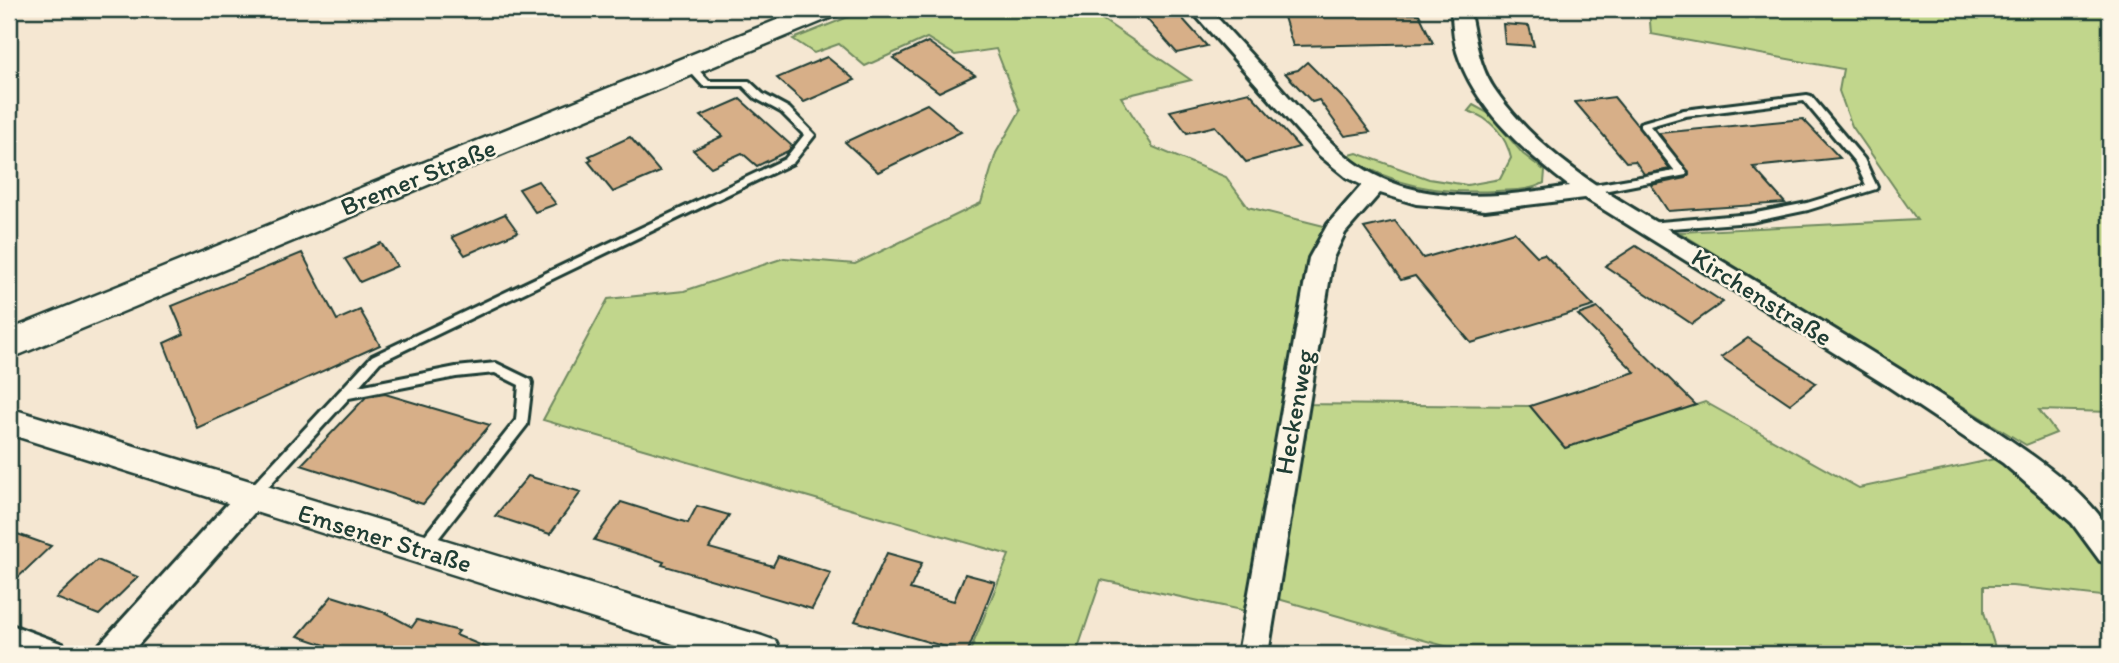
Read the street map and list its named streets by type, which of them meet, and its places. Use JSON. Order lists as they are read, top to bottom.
{
  "streets": {
    "main road": ["Bremer Straße"],
    "street": ["Kirchenstraße", "Heckenweg", "Emsener Straße"]
  }
}
